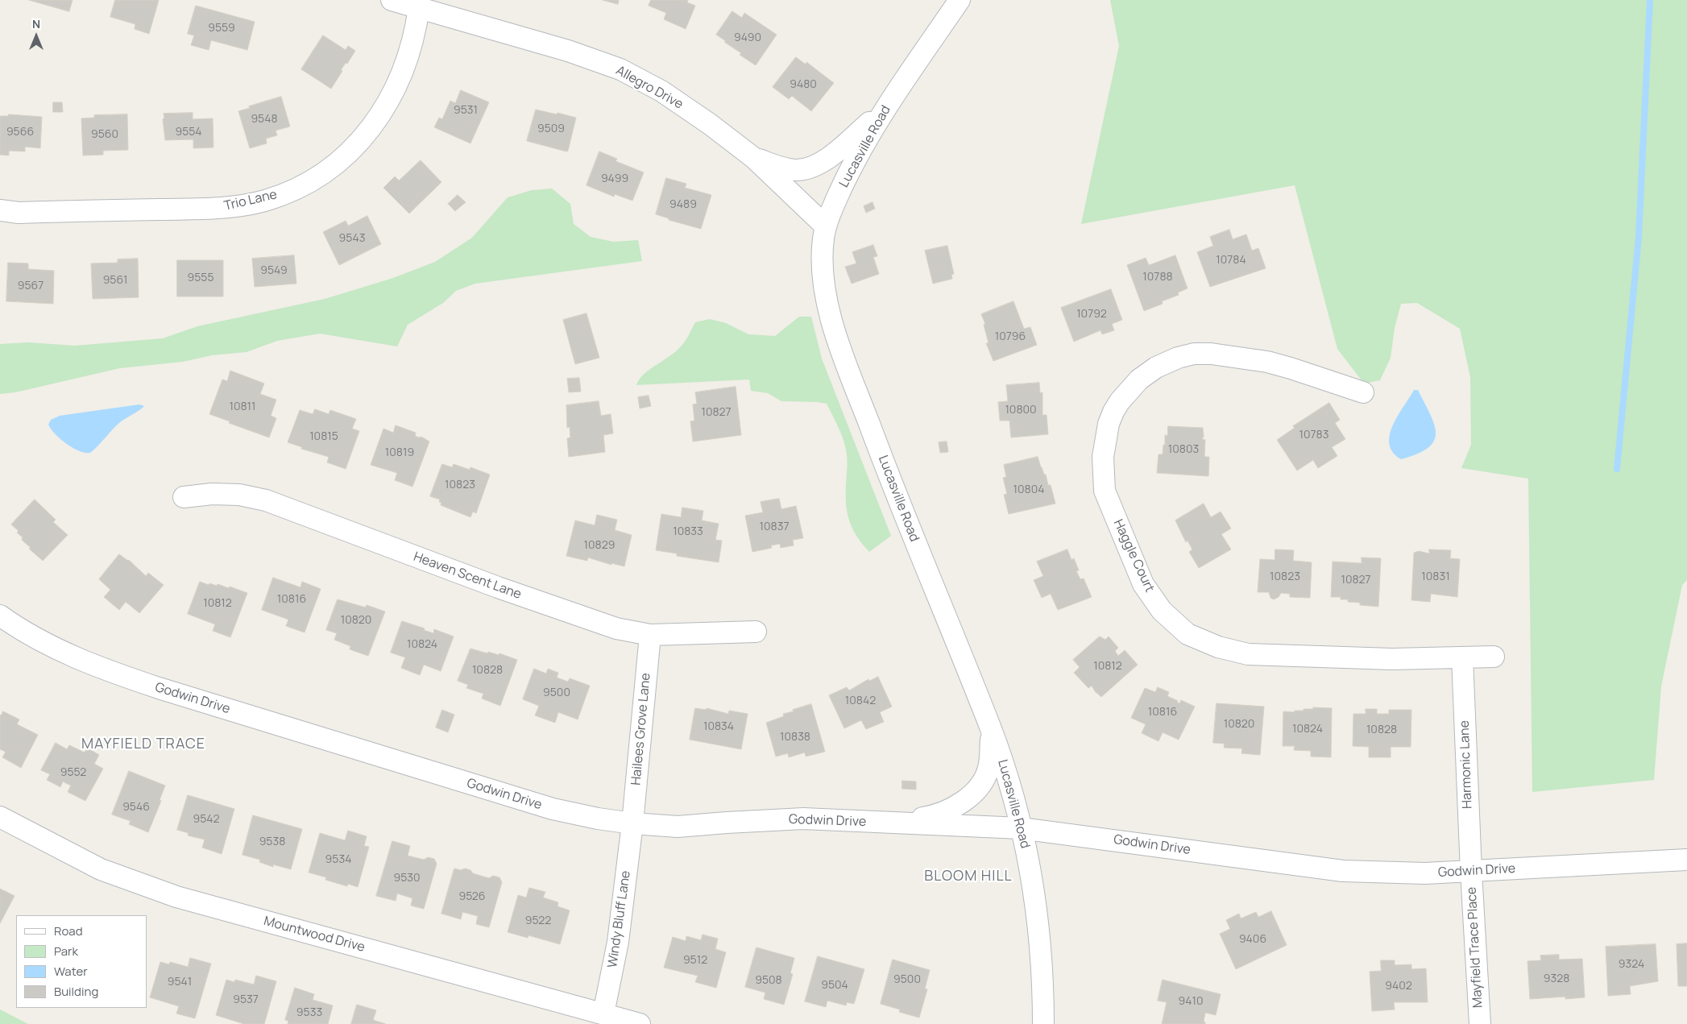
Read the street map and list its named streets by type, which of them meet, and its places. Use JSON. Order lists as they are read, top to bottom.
{
  "streets": {
    "street": [
      "Allegro Drive",
      "Lucasville Road",
      "Trio Lane",
      "Haggle Court",
      "Heaven Scent Lane",
      "Godwin Drive",
      "Hailees Grove Lane",
      "Harmonic Lane",
      "Windy Bluff Lane",
      "Mountwood Drive",
      "Mayfield Trace Place"
    ]
  },
  "crossings": [
    ["Allegro Drive", "Lucasville Road"],
    ["Allegro Drive", "Trio Lane"],
    ["Lucasville Road", "Godwin Drive"],
    ["Haggle Court", "Harmonic Lane"],
    ["Heaven Scent Lane", "Hailees Grove Lane"],
    ["Godwin Drive", "Hailees Grove Lane"],
    ["Godwin Drive", "Harmonic Lane"],
    ["Godwin Drive", "Windy Bluff Lane"],
    ["Godwin Drive", "Mayfield Trace Place"],
    ["Hailees Grove Lane", "Windy Bluff Lane"],
    ["Harmonic Lane", "Mayfield Trace Place"],
    ["Windy Bluff Lane", "Mountwood Drive"]
  ],
  "districts": ["MAYFIELD TRACE", "BLOOM HILL"],
  "house_numbers": [
    "9559",
    "9490",
    "9480",
    "9531",
    "9548",
    "9509",
    "9566",
    "9554",
    "9560",
    "9499",
    "9489",
    "9543",
    "10784",
    "9549",
    "10788",
    "9555",
    "9561",
    "9567",
    "10792",
    "10796",
    "10811",
    "10800",
    "10827",
    "10783",
    "10815",
    "10803",
    "10819",
    "10823",
    "10804",
    "10837",
    "10833",
    "10829",
    "10823",
    "10831",
    "10827",
    "10816",
    "10812",
    "10820",
    "10824",
    "10812",
    "10828",
    "9500",
    "10842",
    "10816",
    "10820",
    "10834",
    "10824",
    "10828",
    "10838",
    "9552",
    "9546",
    "9542",
    "9538",
    "9534",
    "9530",
    "9526",
    "9522",
    "9406",
    "9512",
    "9324",
    "9328",
    "9500",
    "9508",
    "9541",
    "9504",
    "9402",
    "9537",
    "9410",
    "9533"
  ],
  "legend": [
    "Road",
    "Park",
    "Water",
    "Building"
  ],
  "north": "top"
}
